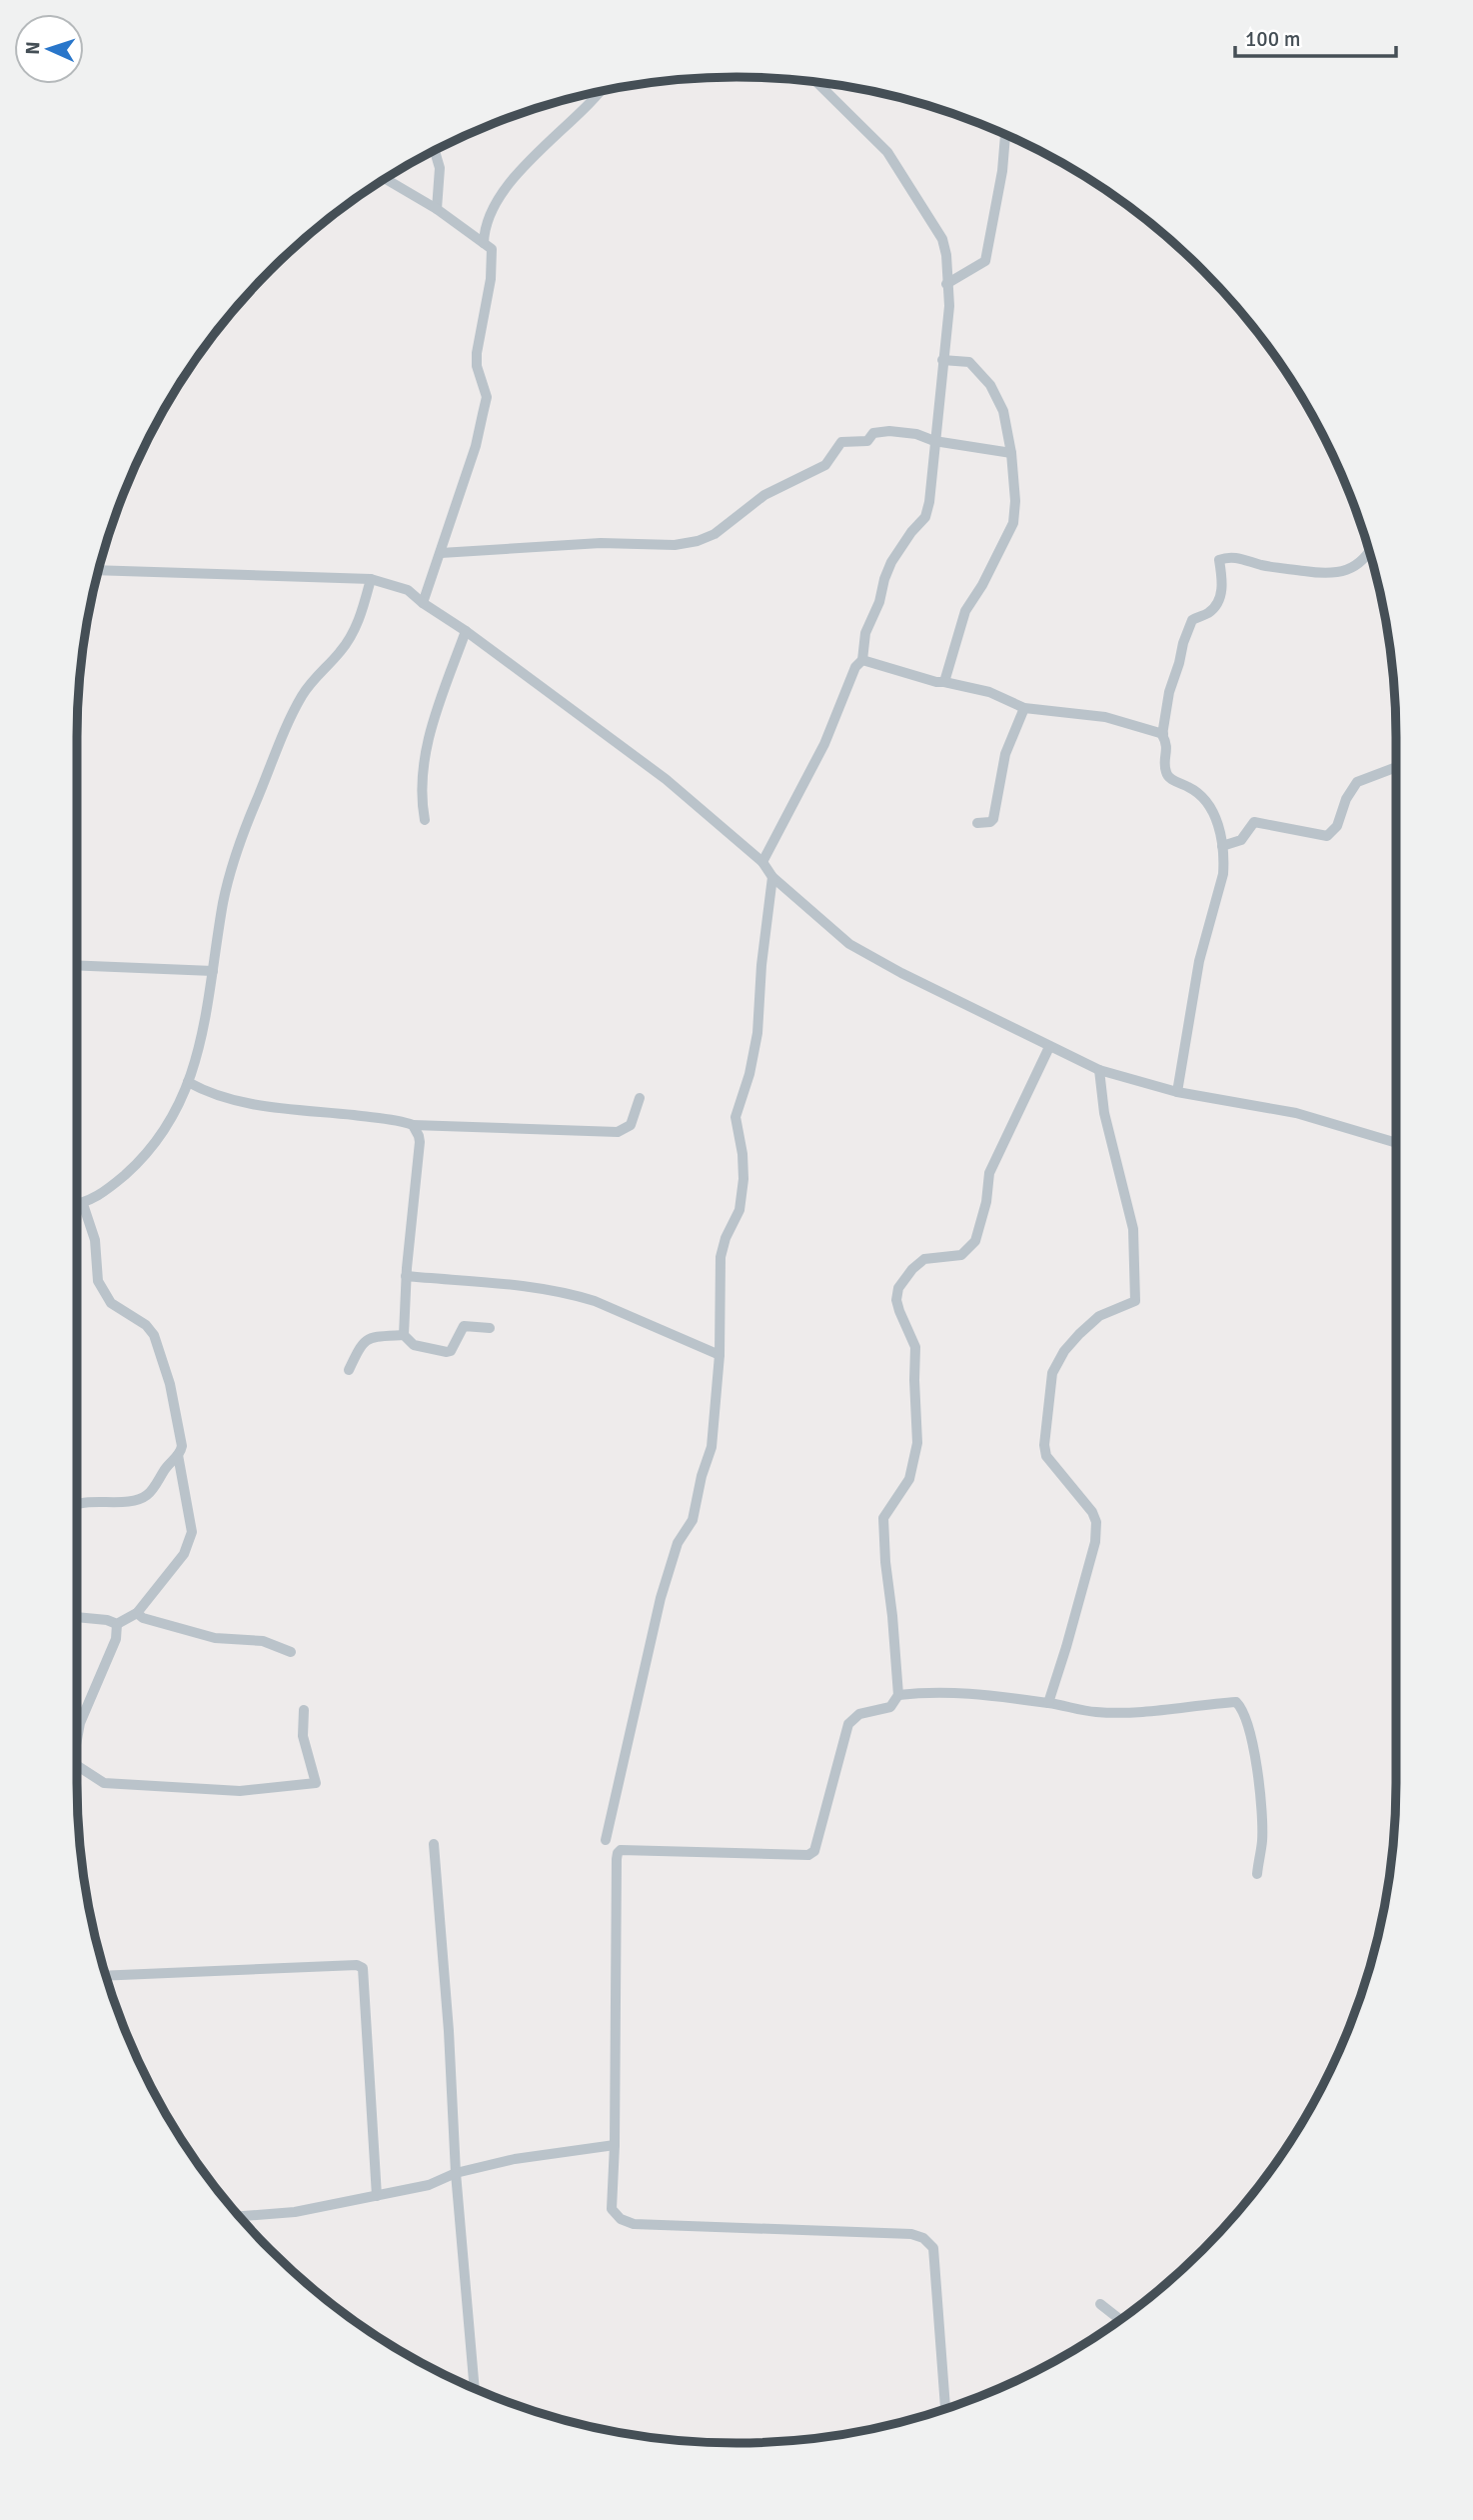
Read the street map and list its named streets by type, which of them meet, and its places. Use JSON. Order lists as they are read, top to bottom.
{
  "scale_bar": "100 m",
  "north": "left"
}
